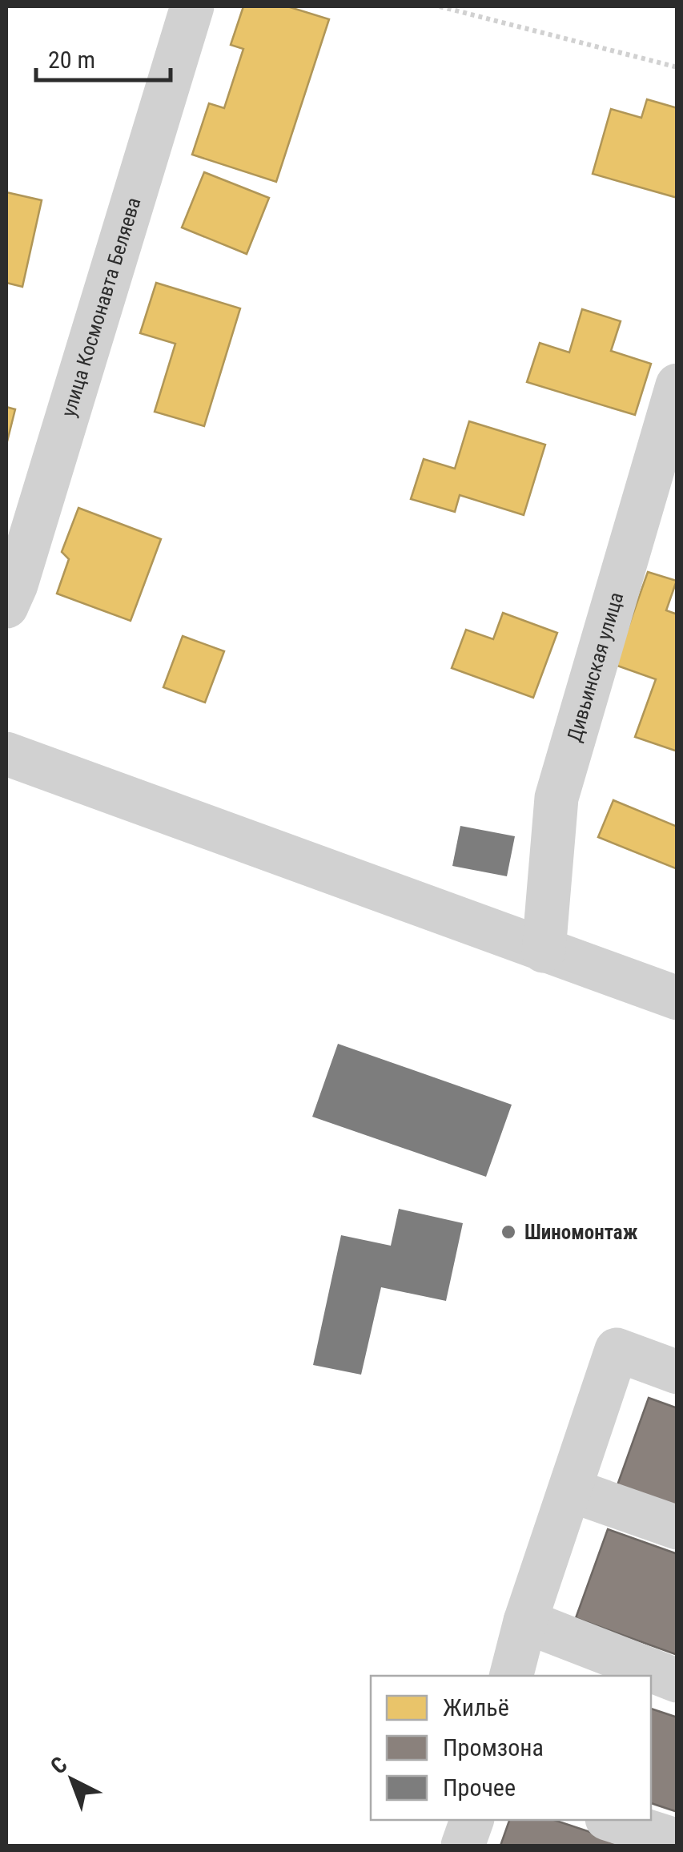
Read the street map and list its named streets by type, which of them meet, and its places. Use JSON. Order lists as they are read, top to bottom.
{
  "streets": {
    "street": ["улица Космонавта Беляева", "Дивьинская улица"]
  },
  "places": ["Шиномонтаж"],
  "legend": ["Жильё", "Промзона", "Прочее"],
  "scale_bar": "20 m",
  "north": "top left"
}
